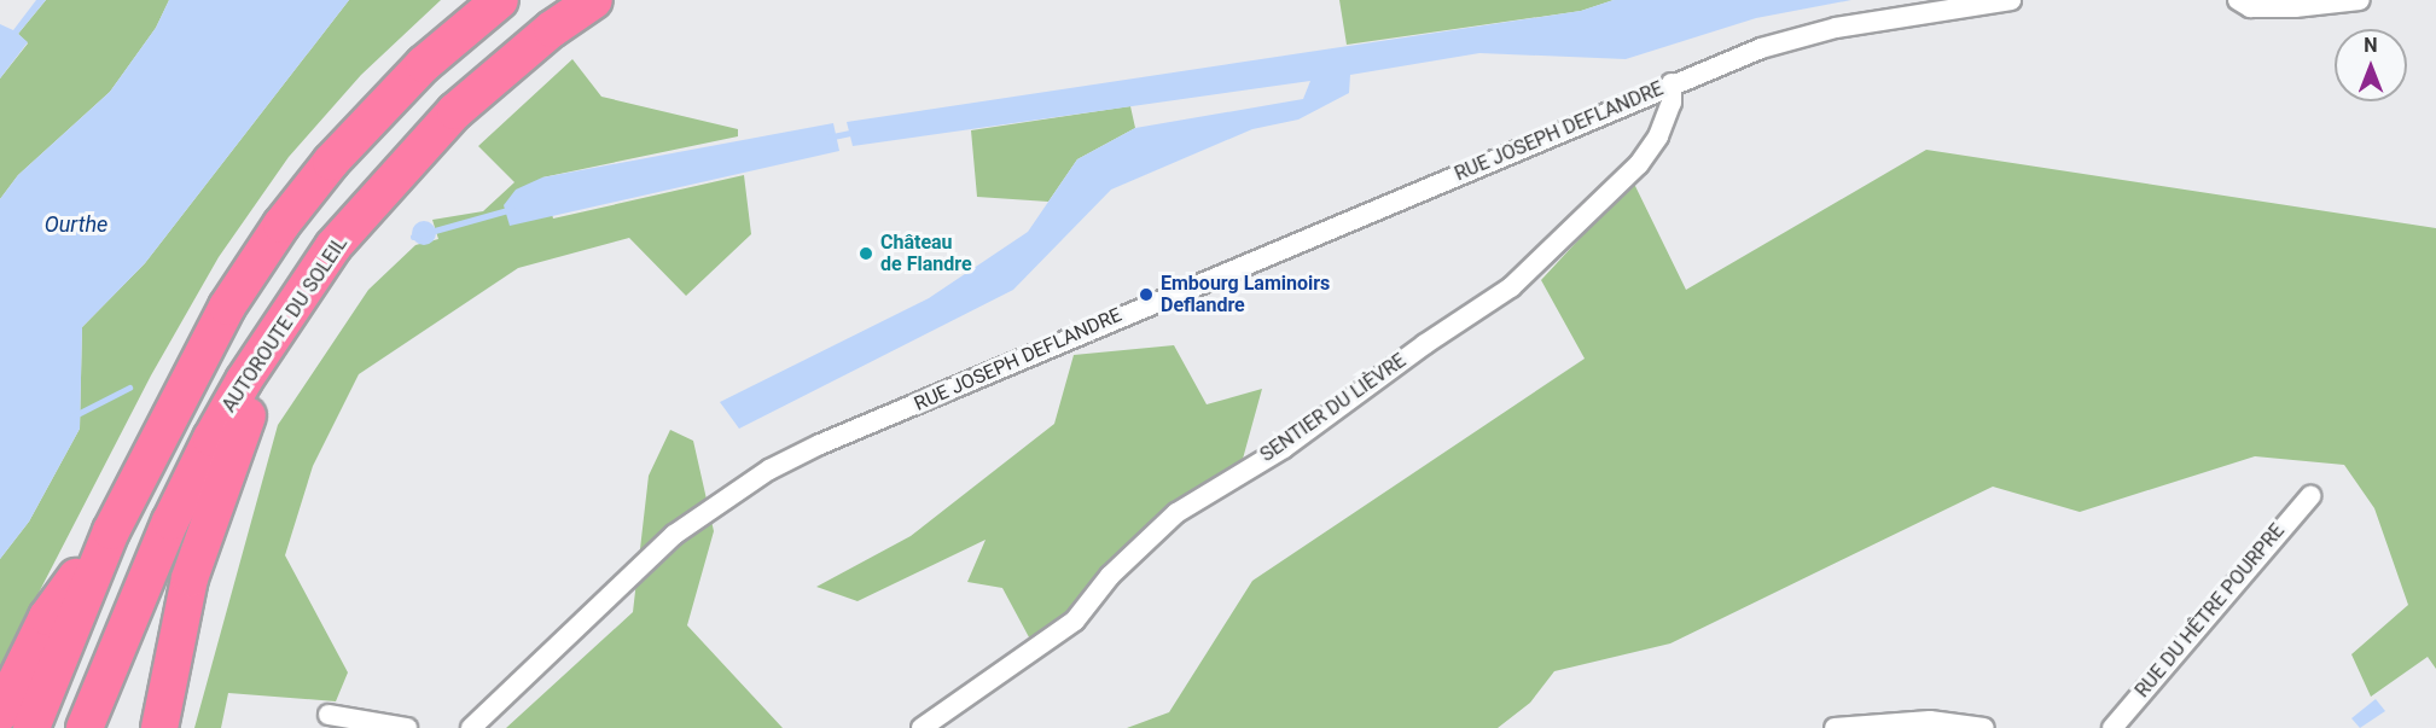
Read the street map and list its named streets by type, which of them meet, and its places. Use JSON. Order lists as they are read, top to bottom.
{
  "streets": {
    "highway": ["AUTOROUTE DU SOLEIL"],
    "street": ["RUE JOSEPH DEFLANDRE", "SENTIER DU LIÈVRE", "RUE DU HÊTRE POURPRE"]
  },
  "crossings": [
    ["RUE JOSEPH DEFLANDRE", "SENTIER DU LIÈVRE"]
  ],
  "water": ["Ourthe"],
  "places": ["Château de Flandre", "Embourg Laminoirs Deflandre"],
  "north": "top"
}
